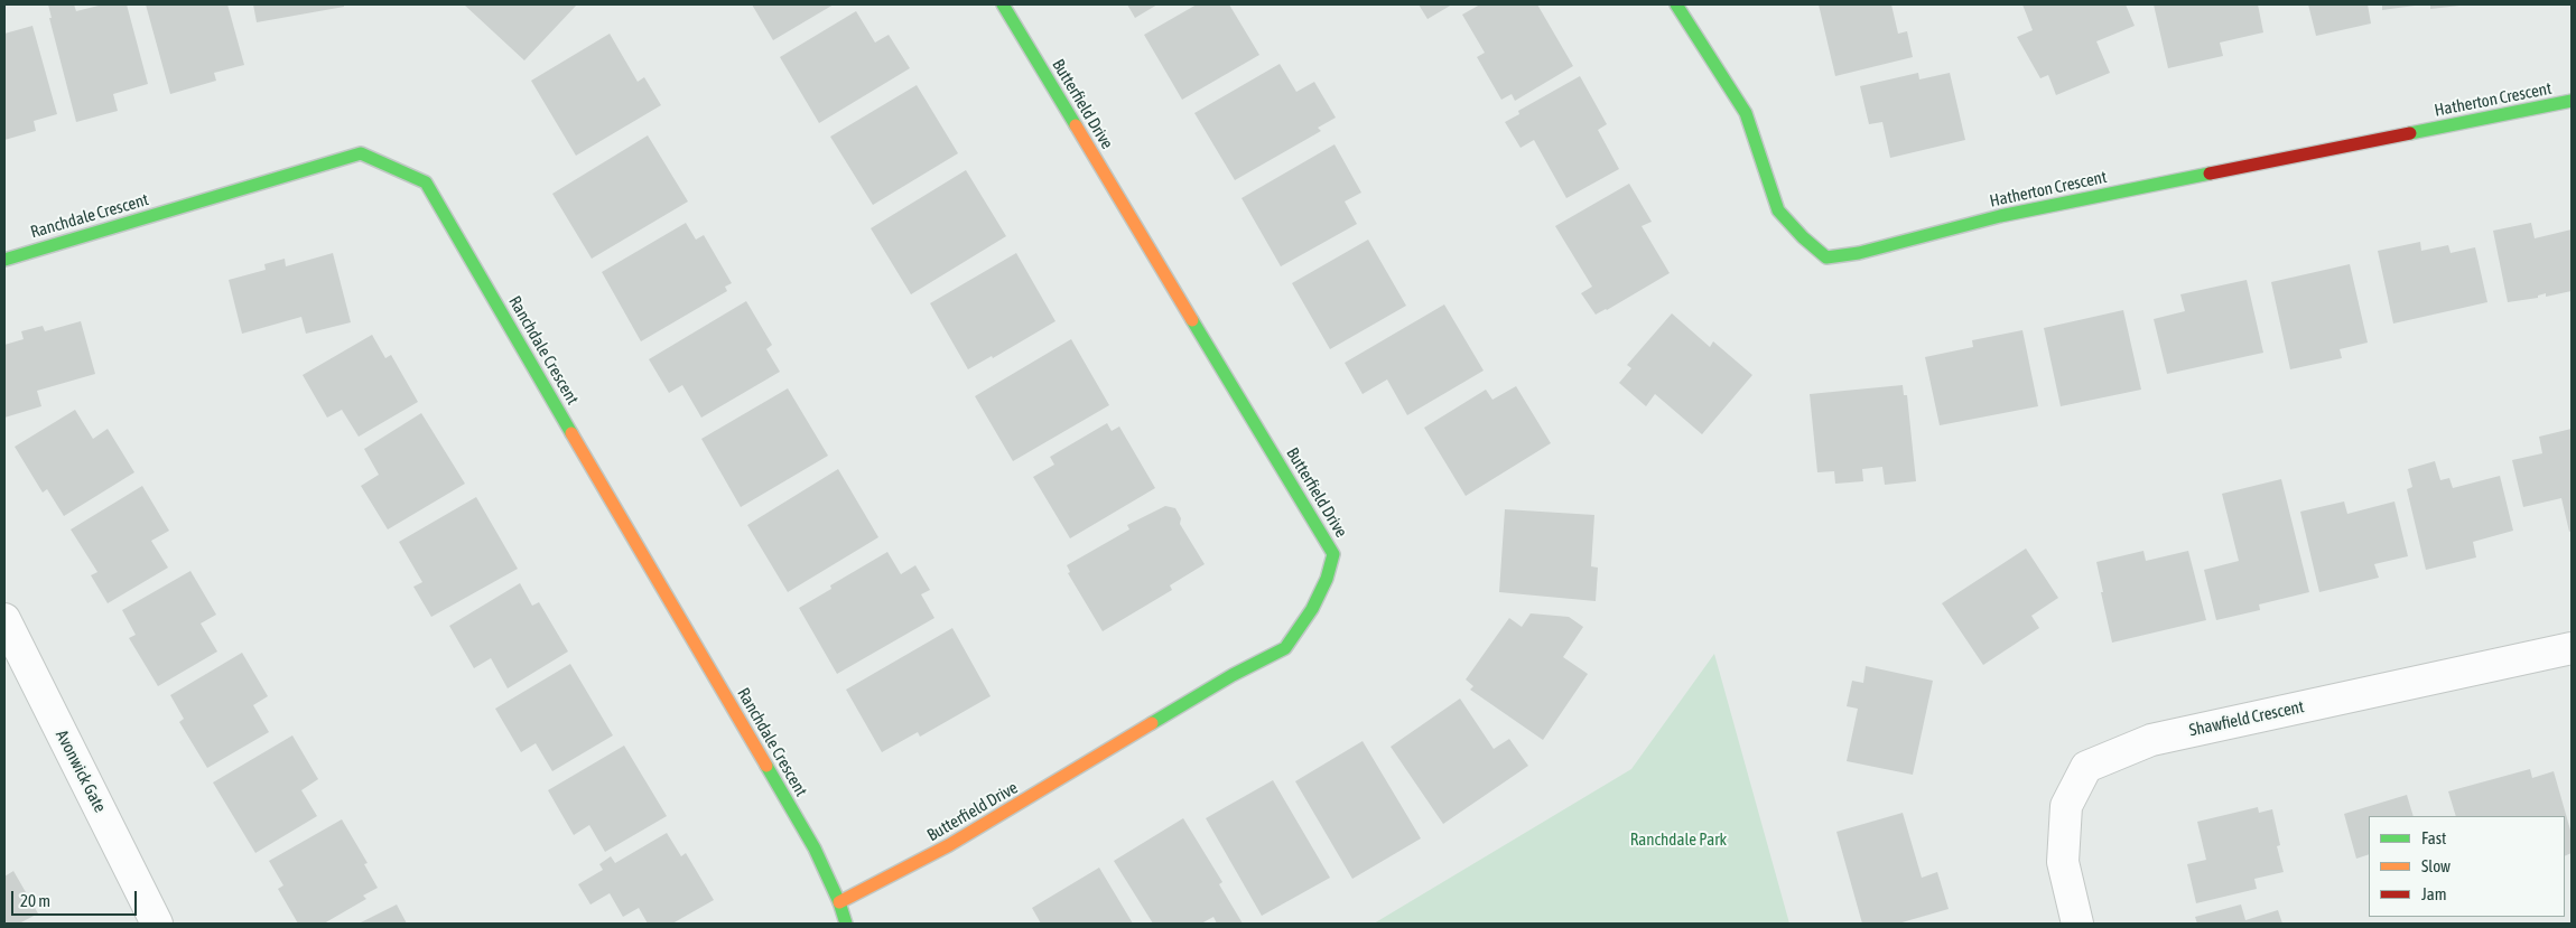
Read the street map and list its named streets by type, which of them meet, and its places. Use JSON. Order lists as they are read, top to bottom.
{
  "streets": {
    "street": [
      "Hatherton Crescent",
      "Butterfield Drive",
      "Ranchdale Crescent",
      "Shawfield Crescent",
      "Avonwick Gate"
    ]
  },
  "crossings": [
    ["Butterfield Drive", "Ranchdale Crescent"]
  ],
  "parks": ["Ranchdale Park"],
  "legend": ["Fast", "Slow", "Jam"],
  "scale_bar": "20 m"
}
